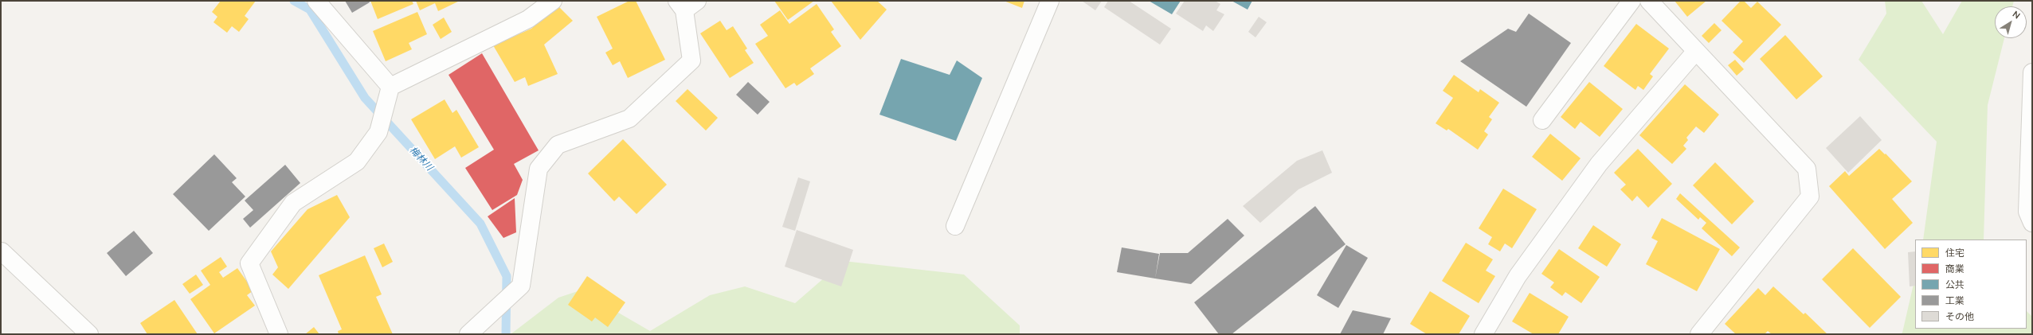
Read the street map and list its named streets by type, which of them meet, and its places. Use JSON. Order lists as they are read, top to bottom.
{
  "water": ["梅林川"],
  "legend": [
    "住宅",
    "商業",
    "公共",
    "工業",
    "その他"
  ],
  "north": "top right"
}
